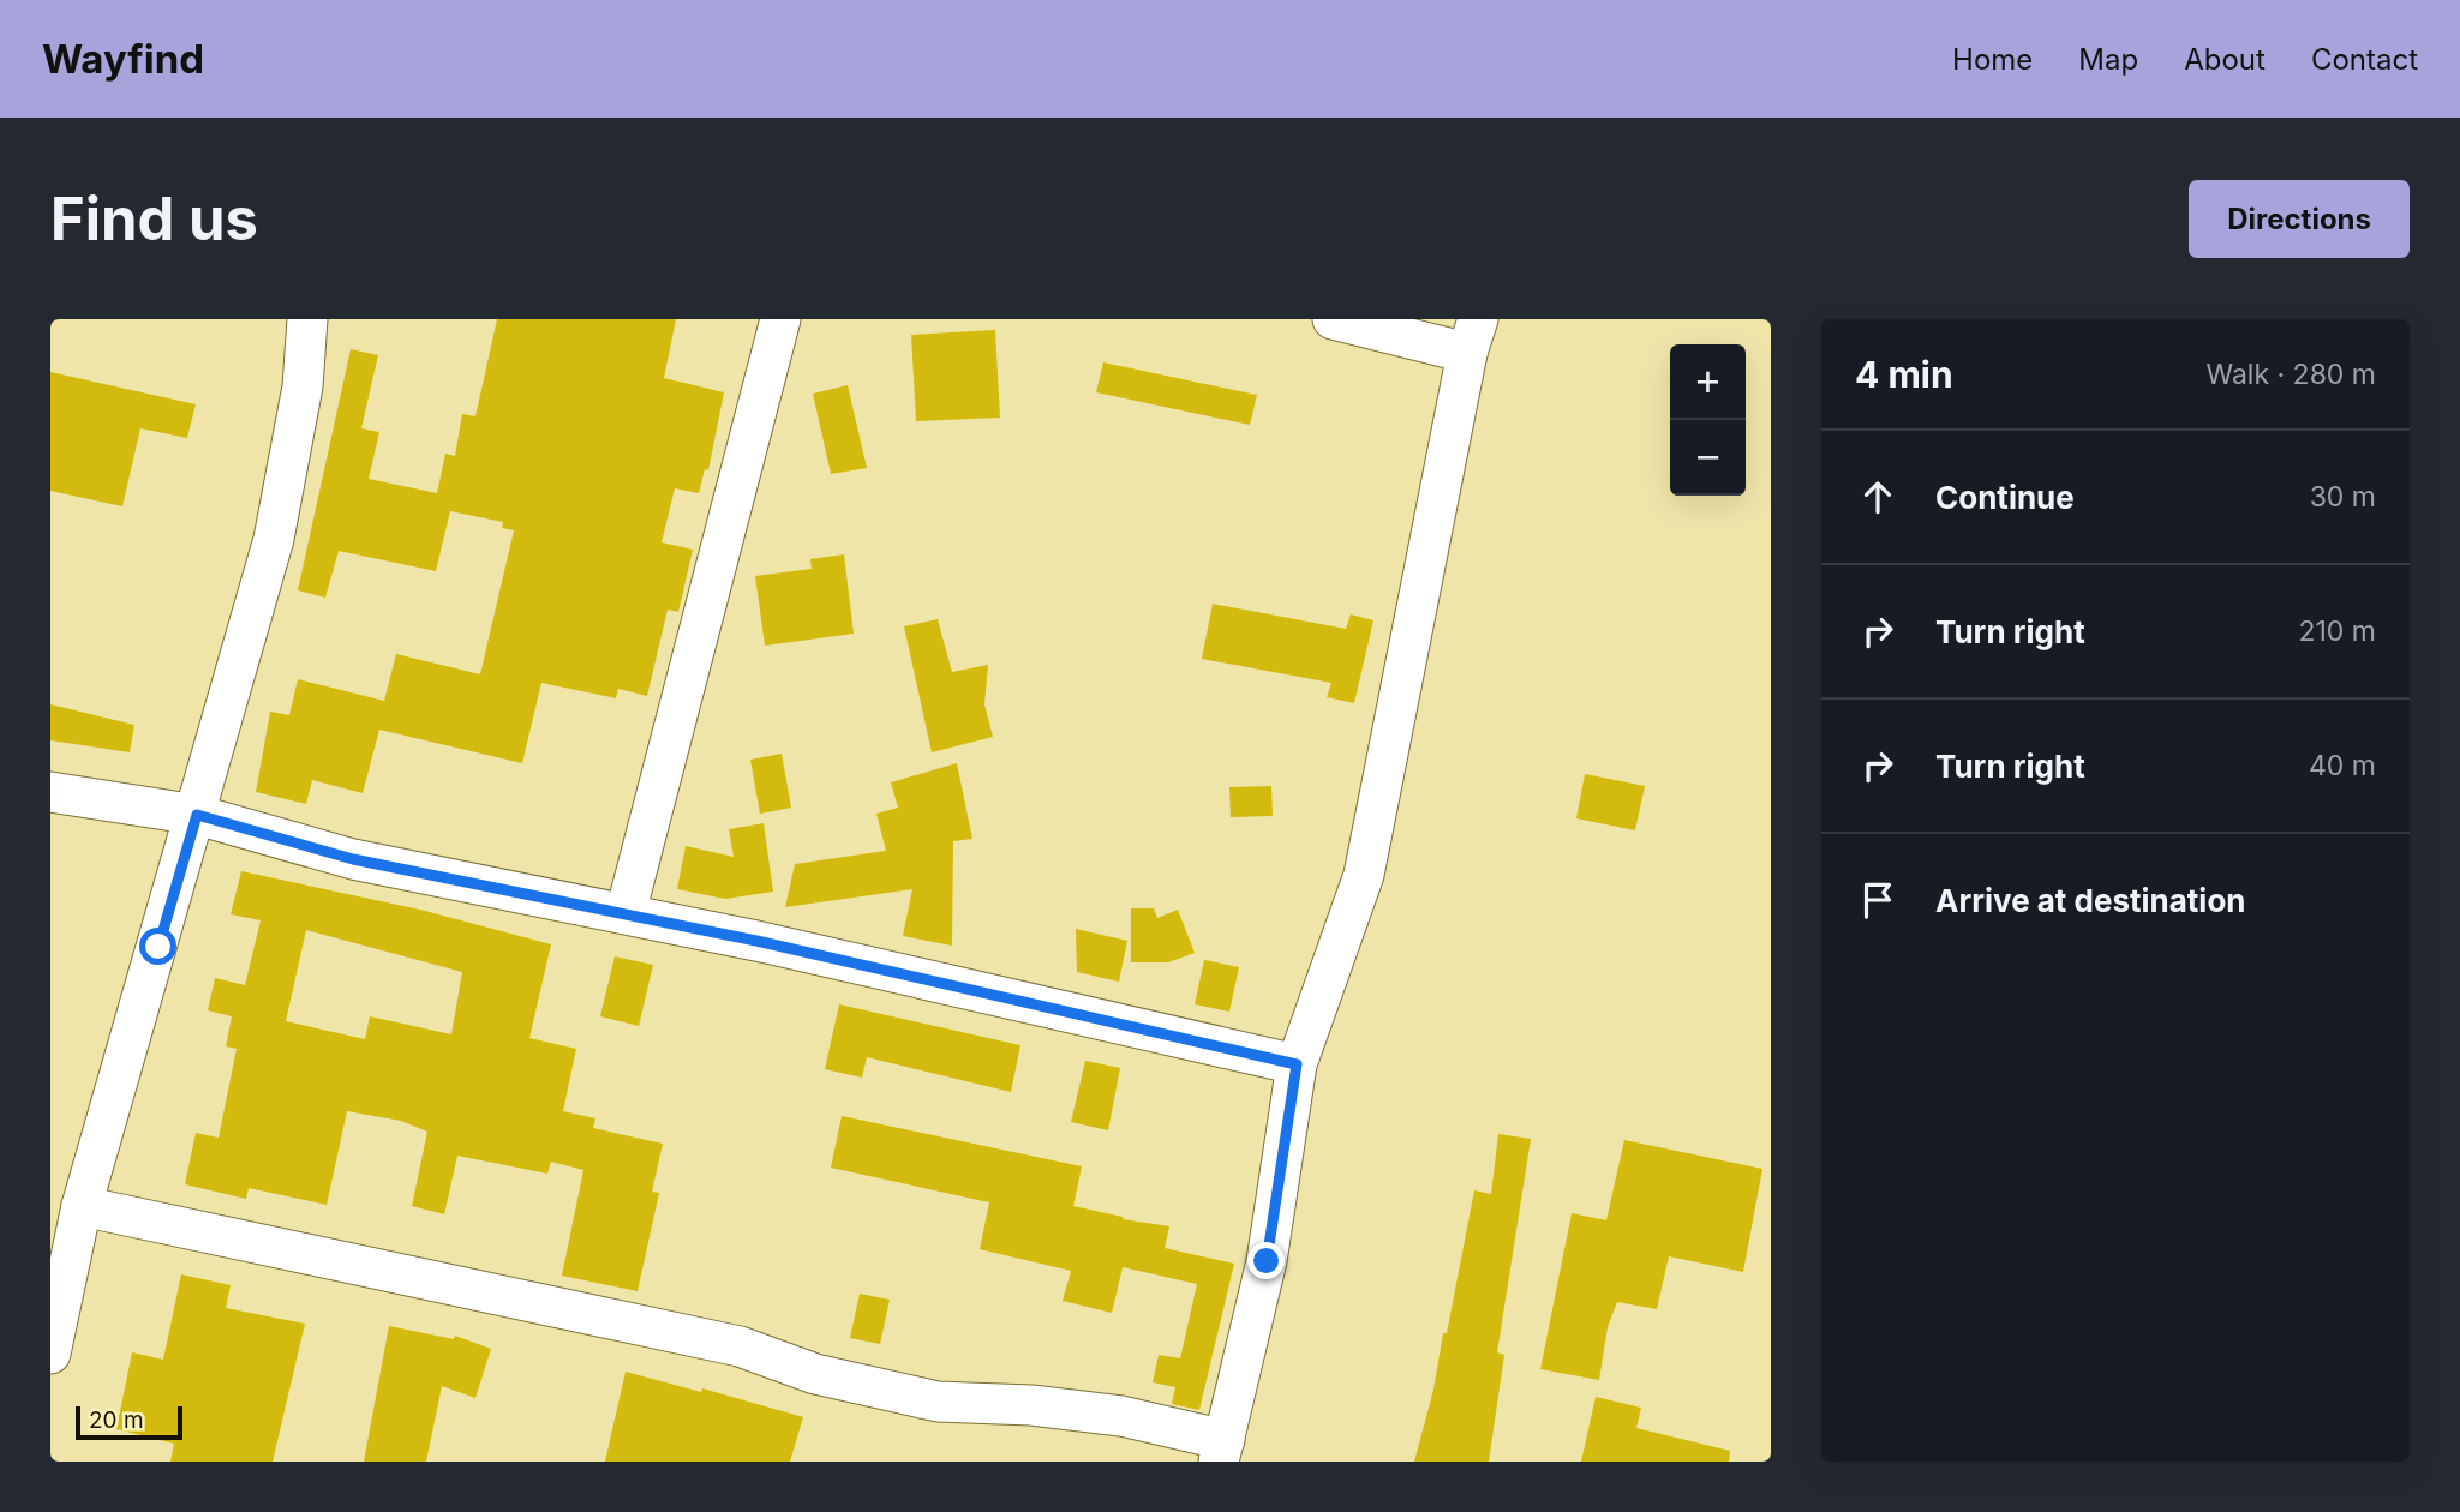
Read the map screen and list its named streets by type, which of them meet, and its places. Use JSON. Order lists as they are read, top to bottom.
{
  "scale_bar": "20 m",
  "page": {
    "header": "Wayfind",
    "nav": [
      "Home",
      "Map",
      "About",
      "Contact"
    ],
    "buttons": "Directions",
    "title": "Find us",
    "heading": ["4 min", "Walk · 280 m"],
    "map_buttons": ["+", "−"],
    "list": [
      ["Continue", "30 m"],
      ["Turn right", "210 m"],
      ["Turn right", "40 m"],
      "Arrive at destination"
    ],
    "scale": "20 m"
  }
}
